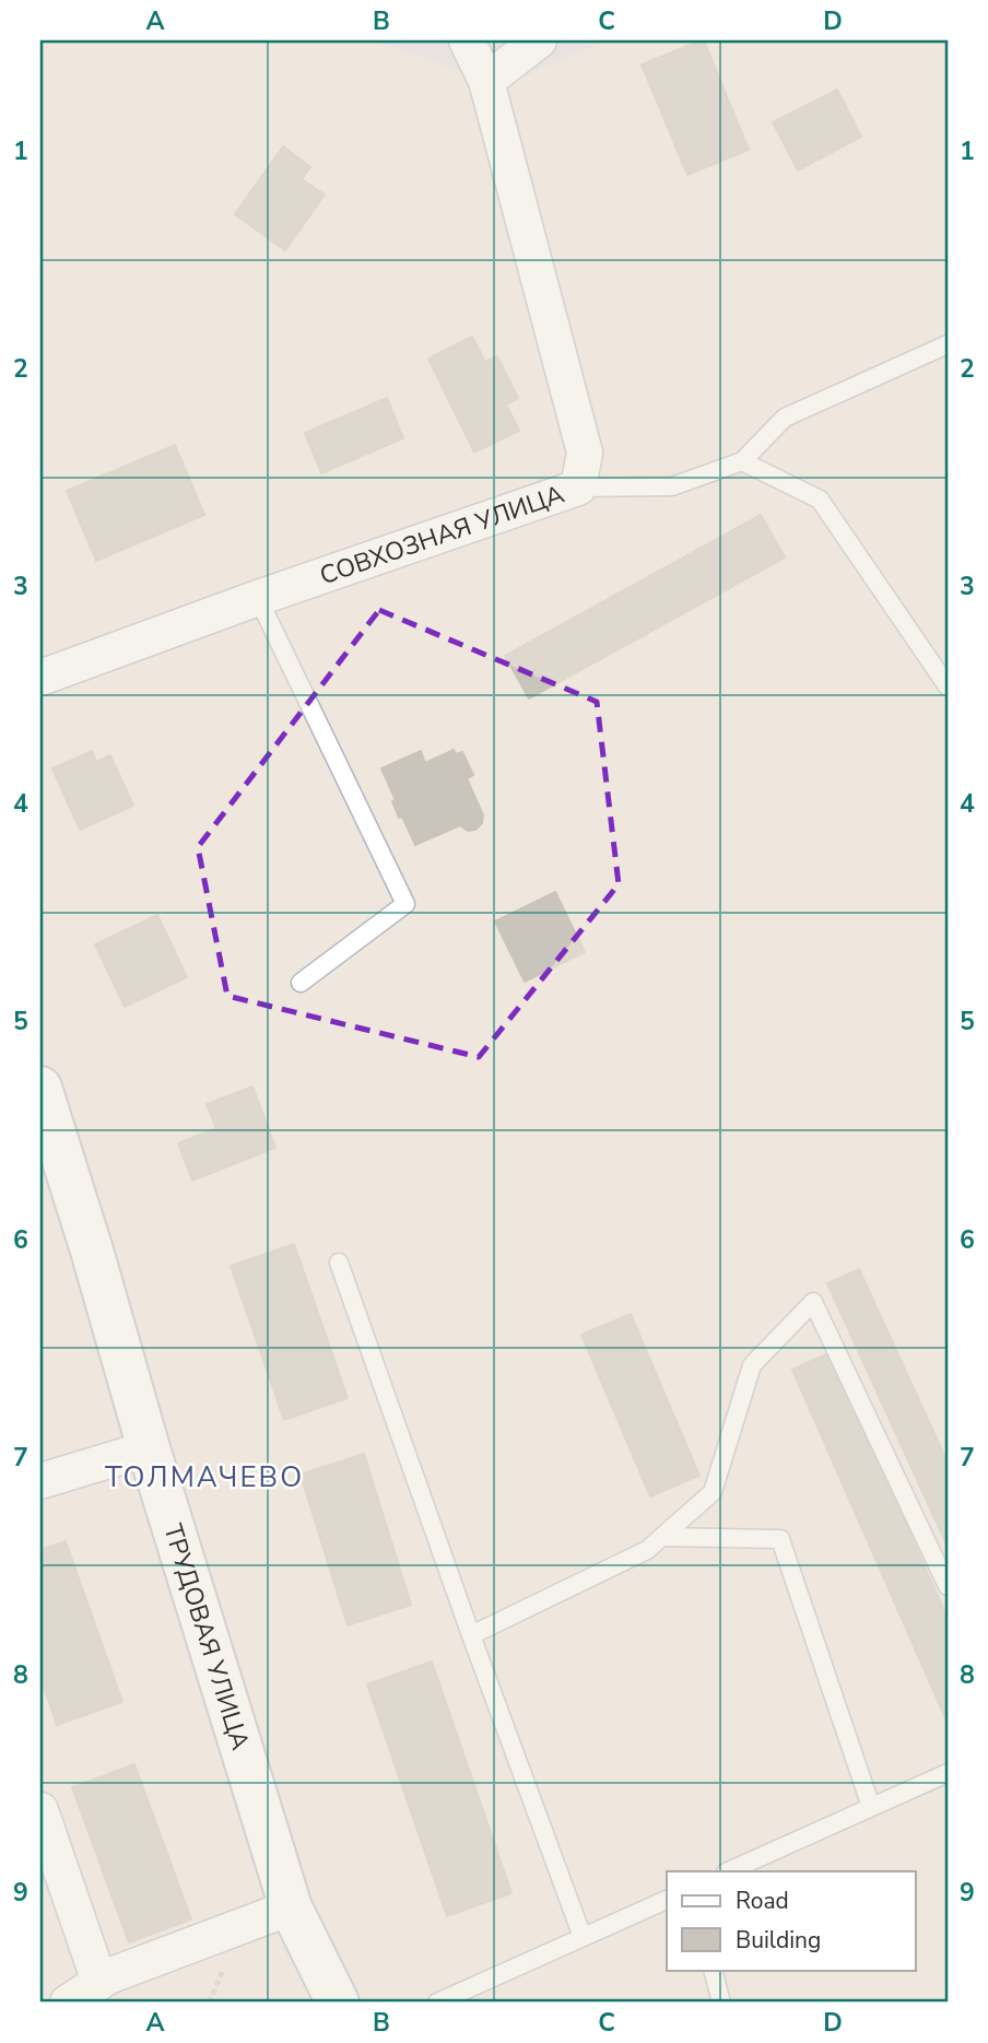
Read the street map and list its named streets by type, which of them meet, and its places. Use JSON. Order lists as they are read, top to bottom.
{
  "streets": {
    "street": ["СОВХОЗНАЯ УЛИЦА", "ТРУДОВАЯ УЛИЦА"]
  },
  "districts": ["ТОЛМАЧЕВО"],
  "legend": ["Road", "Building"],
  "grid": {
    "columns": [
      "A",
      "B",
      "C",
      "D"
    ],
    "rows": [
      "1",
      "2",
      "3",
      "4",
      "5",
      "6",
      "7",
      "8",
      "9"
    ]
  }
}
